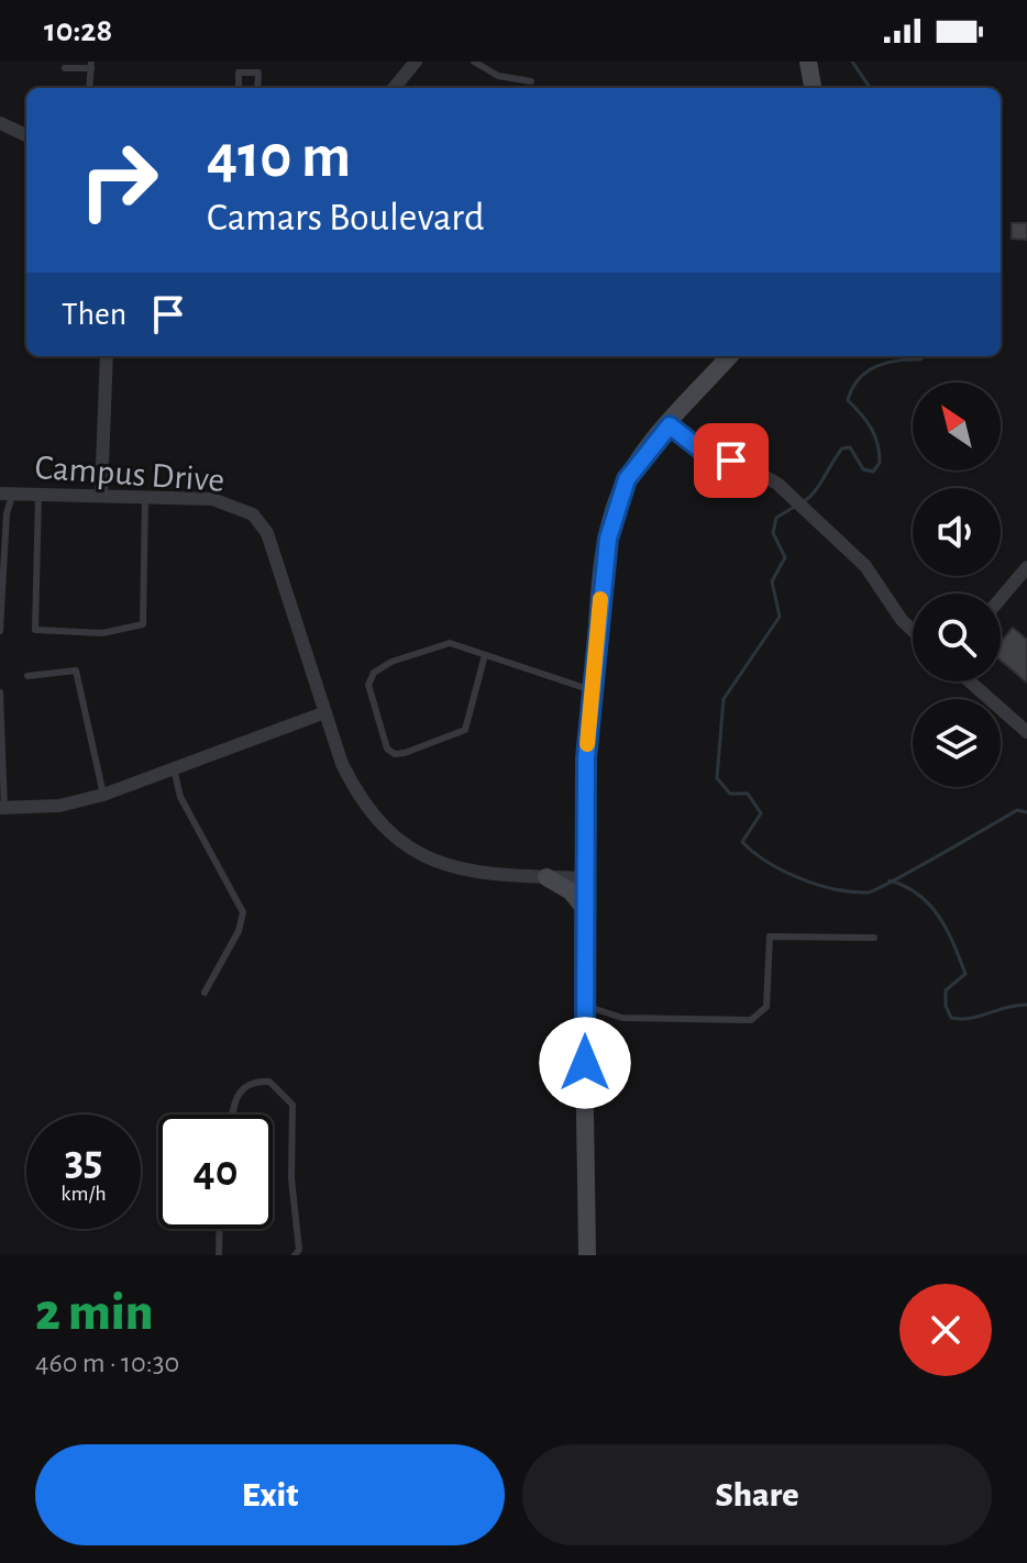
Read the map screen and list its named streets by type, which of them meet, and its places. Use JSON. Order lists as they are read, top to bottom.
{
  "streets": {
    "street": ["Campus Drive"]
  },
  "north": "top left",
  "page": {
    "status": "10:28",
    "turn": ["410 m", "Camars Boulevard"],
    "then": "Then",
    "speed": "35 km/h",
    "limit": "40",
    "heading": ["2 min", "460 m · 10:30"],
    "buttons": ["Exit", "Share"]
  }
}
